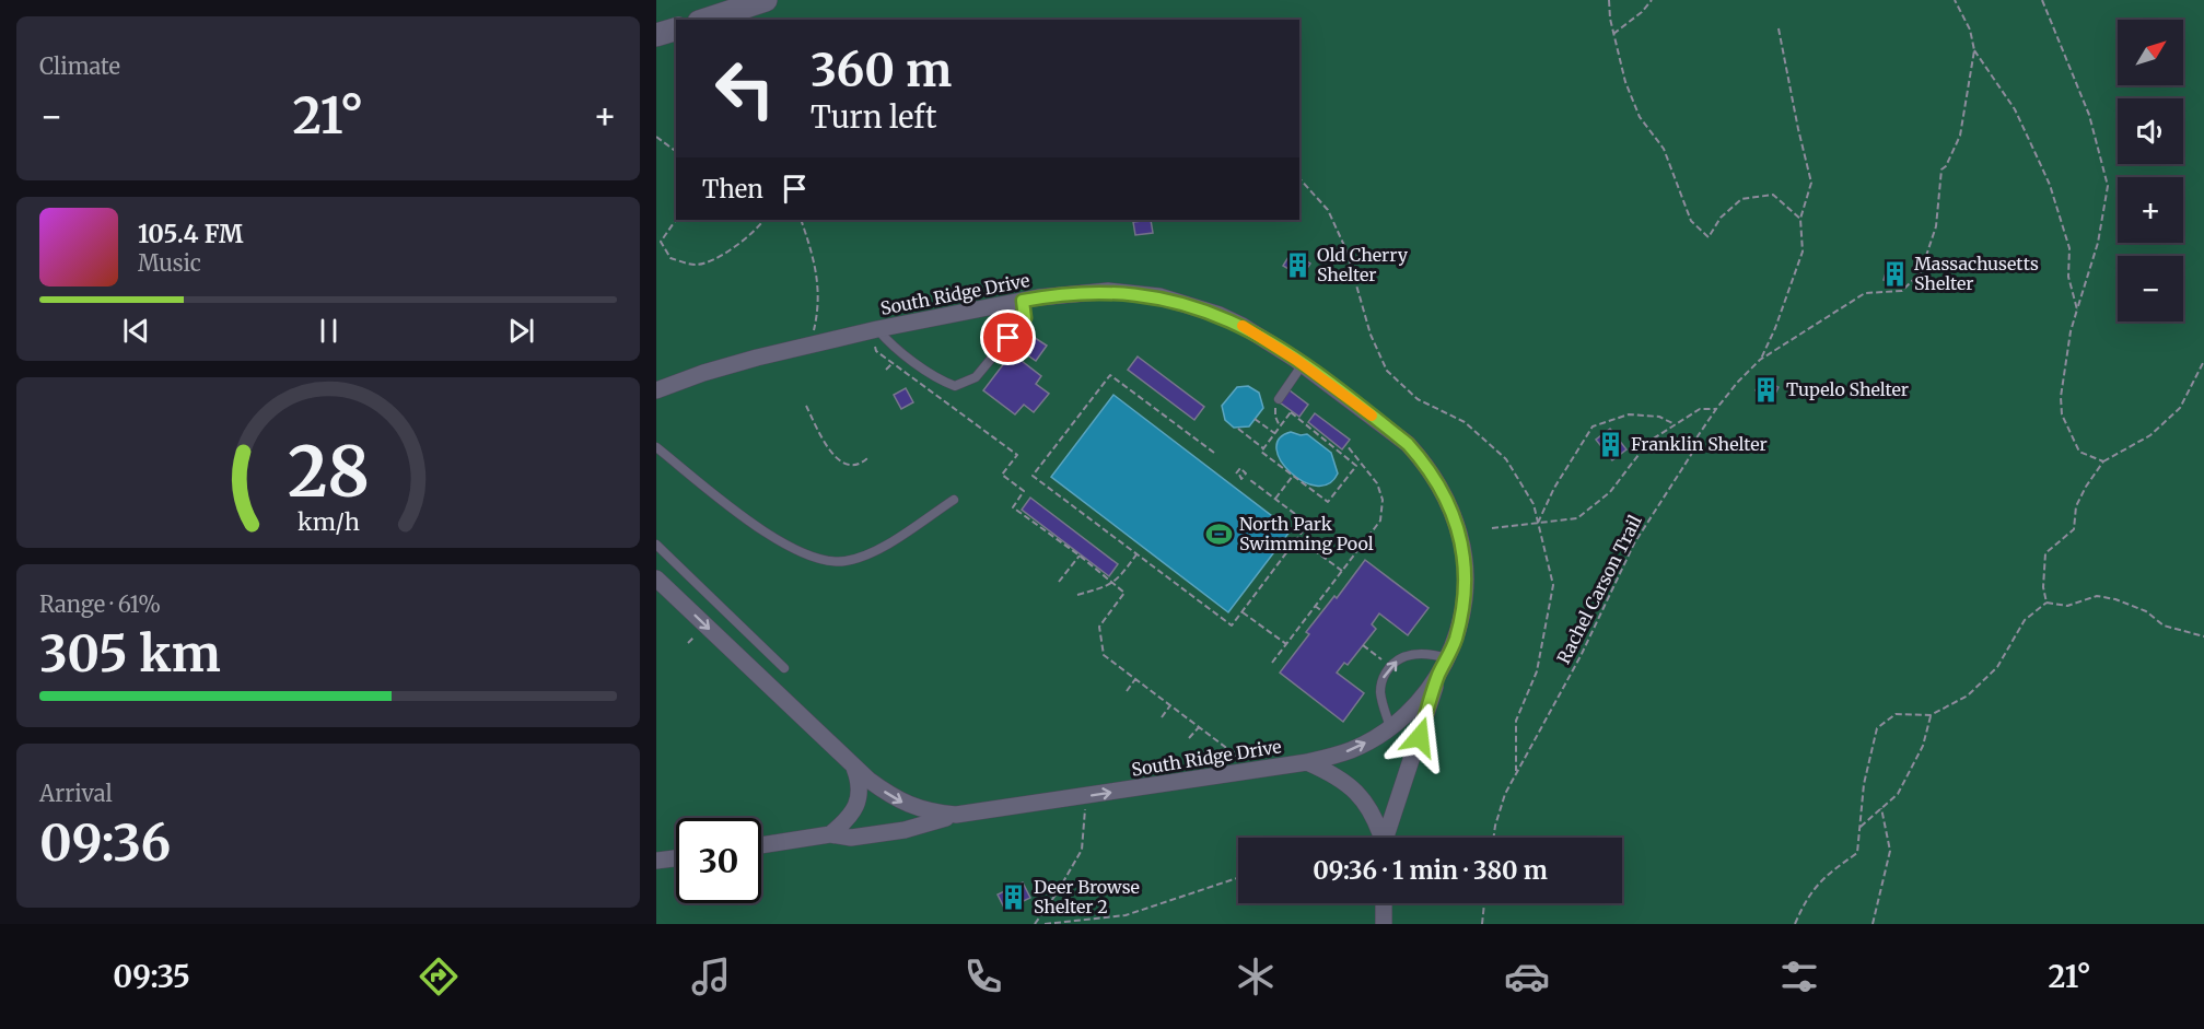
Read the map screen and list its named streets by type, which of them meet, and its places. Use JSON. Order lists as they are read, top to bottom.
{
  "streets": {
    "street": ["South Ridge Drive"],
    "path": ["Rachel Carson Trail"]
  },
  "places": {
    "building": [
      "Old Cherry Shelter",
      "Massachusetts Shelter",
      "Tupelo Shelter",
      "Franklin Shelter",
      "Deer Browse Shelter 2"
    ],
    "sports": ["North Park Swimming Pool"]
  },
  "north": "top right",
  "page": {
    "tile": [
      "Climate",
      ["Range · 61%", "305 km"],
      ["Arrival", "09:36"]
    ],
    "map_buttons": ["+", "−"],
    "turn": ["360 m", "Turn left"],
    "heat": ["−", "21°", "+"],
    "then": "Then",
    "song": ["105.4 FM", "Music"],
    "limit": "30",
    "trip": "09:36 · 1 min · 380 m",
    "tabs": ["09:35", "21°"],
    "gauge": ["28", "km/h"]
  }
}
